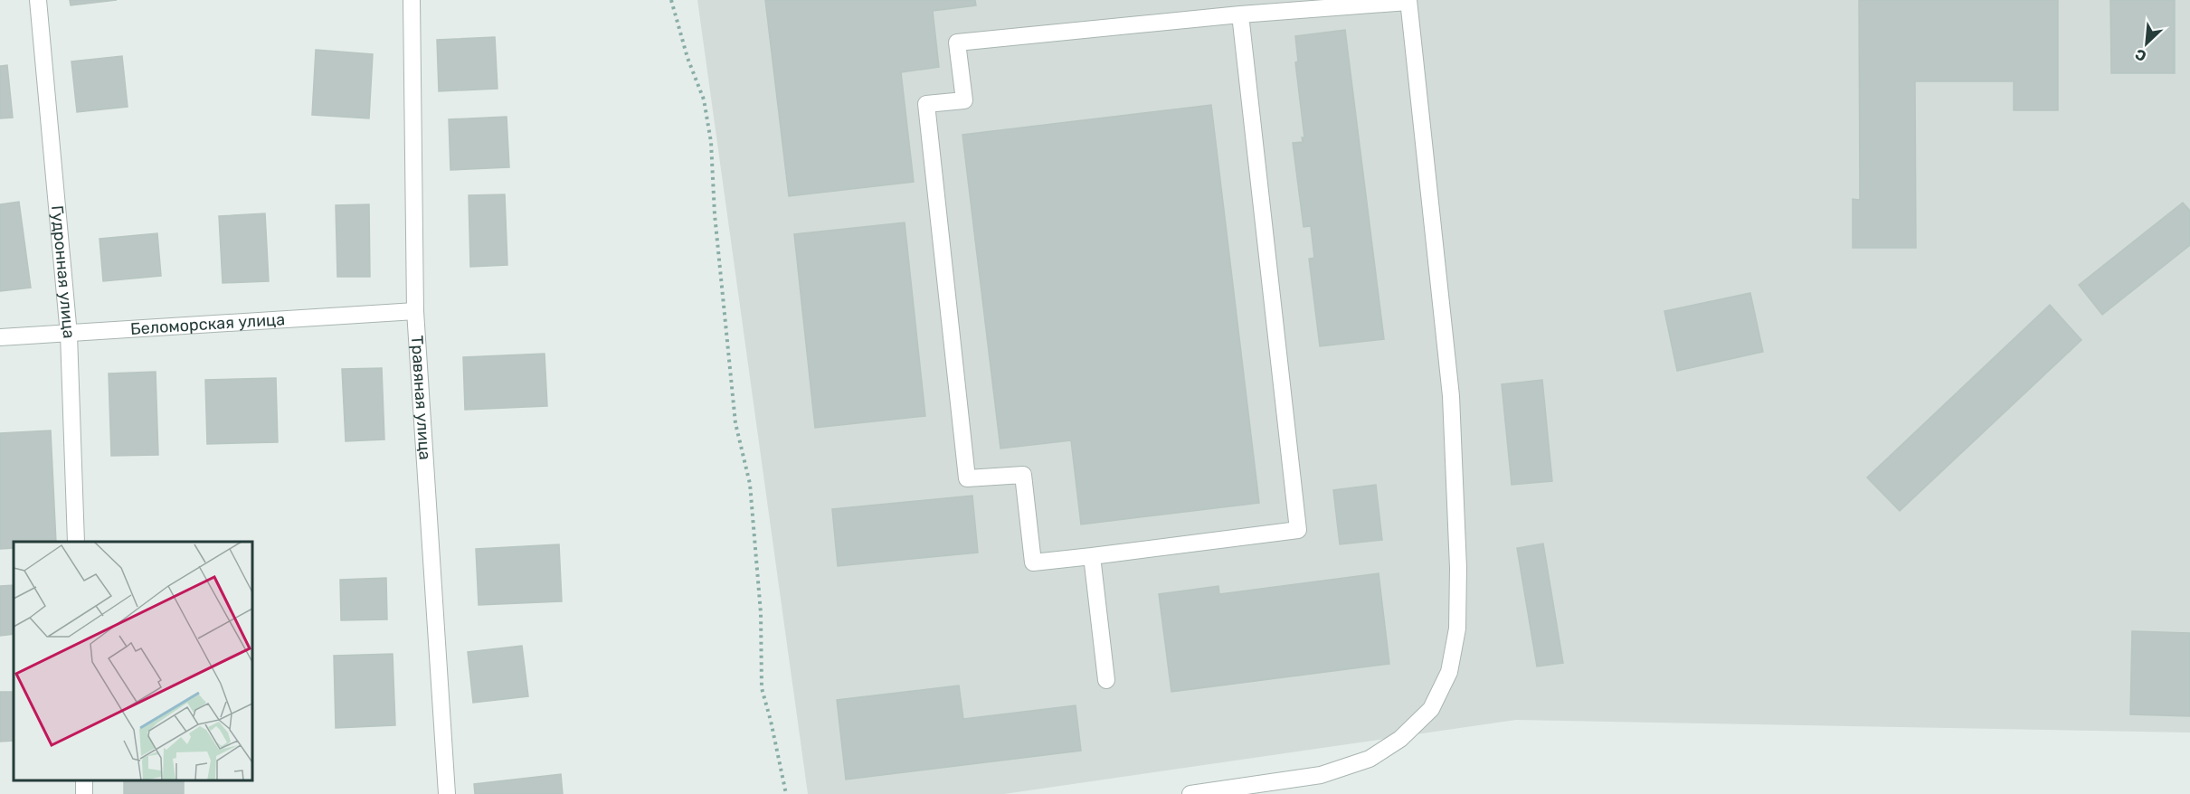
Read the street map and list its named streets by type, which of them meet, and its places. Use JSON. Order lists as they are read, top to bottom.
{
  "streets": {
    "street": ["Гудронная улица", "Беломорская улица", "Травяная улица"]
  },
  "crossings": [
    ["Гудронная улица", "Беломорская улица"],
    ["Беломорская улица", "Травяная улица"]
  ],
  "north": "bottom left"
}
